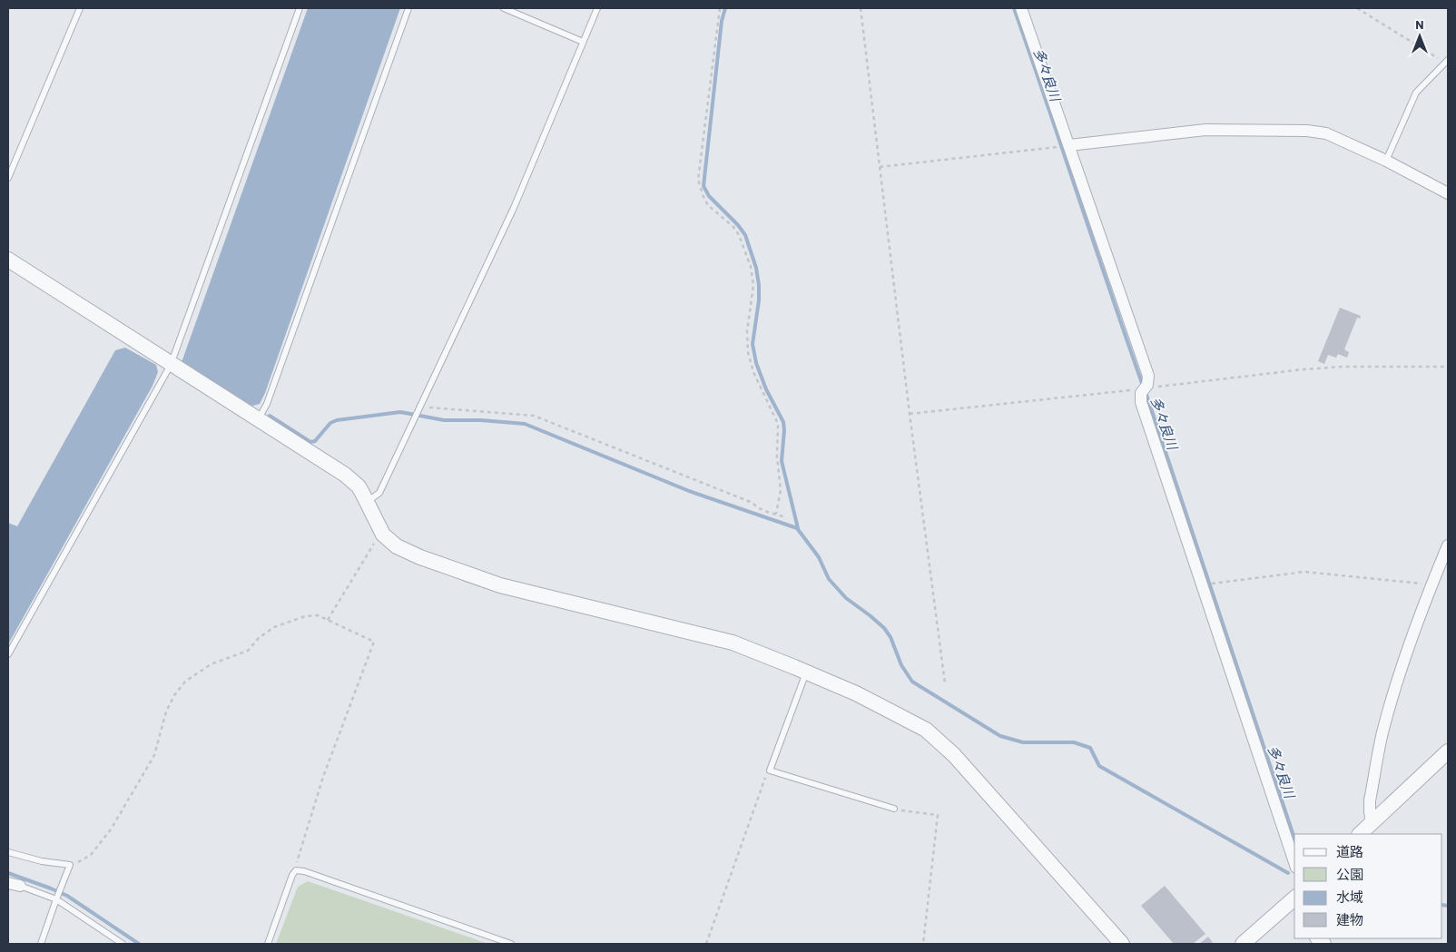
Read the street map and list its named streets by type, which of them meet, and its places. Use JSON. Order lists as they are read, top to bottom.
{
  "water": ["多々良川"],
  "legend": [
    "道路",
    "公園",
    "水域",
    "建物"
  ],
  "north": "top"
}
